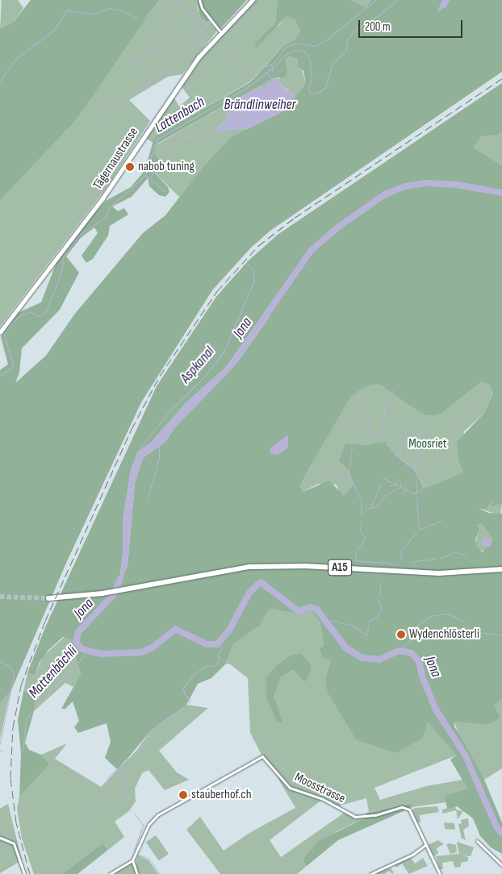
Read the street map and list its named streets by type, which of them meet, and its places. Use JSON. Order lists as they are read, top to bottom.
{
  "streets": {
    "highway": ["A15"],
    "street": ["Tägernaustrasse", "Moosstrasse"]
  },
  "water": [
    "Brändlinweiher",
    "Lattenbach",
    "Jona",
    "Aspkanal",
    "Mattenbächli"
  ],
  "parks": ["Moosriet"],
  "places": ["nabob tuning", "Wydenchlösterli", "stauberhof.ch"],
  "scale_bar": "200 m"
}
